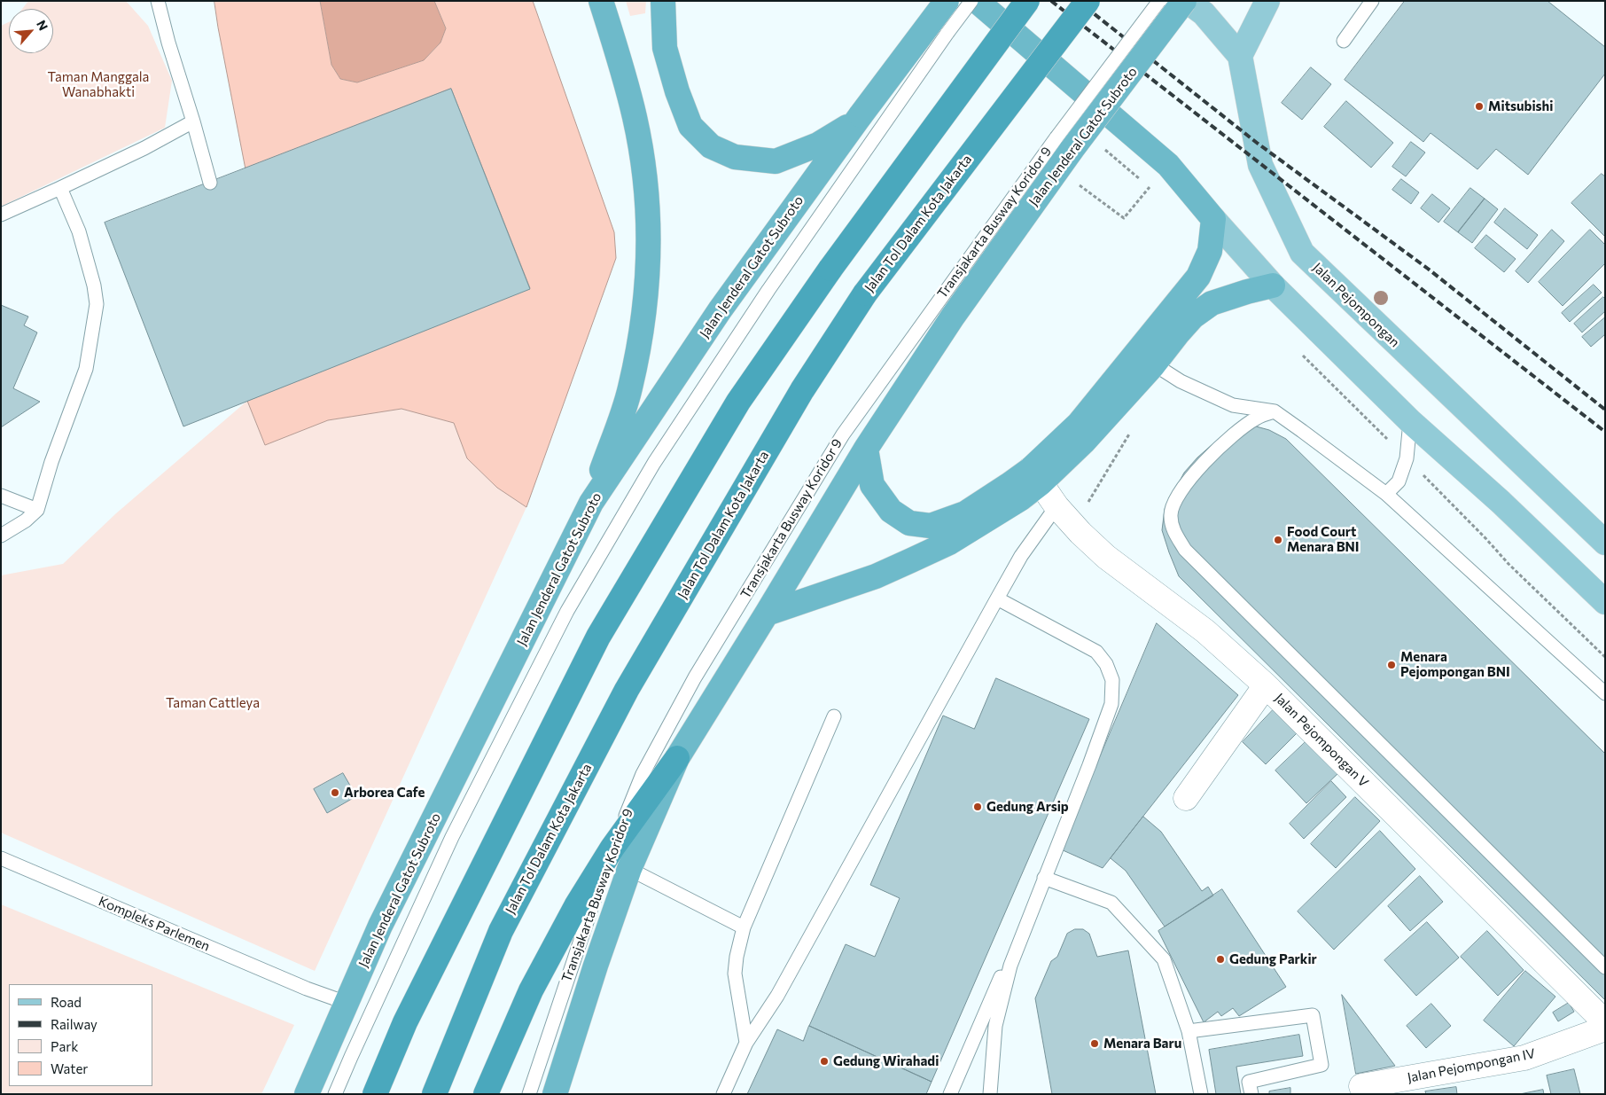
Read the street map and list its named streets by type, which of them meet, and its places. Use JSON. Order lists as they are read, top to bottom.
{
  "streets": {
    "highway": ["Jalan Jenderal Gatot Subroto", "Jalan Tol Dalam Kota Jakarta"],
    "main road": ["Jalan Pejompongan"],
    "street": ["Jalan Pejompongan V", "Jalan Pejompongan IV"],
    "lane": ["Transjakarta Busway Koridor 9", "Kompleks Parlemen"]
  },
  "crossings": [
    ["Jalan Jenderal Gatot Subroto", "Transjakarta Busway Koridor 9"],
    ["Jalan Jenderal Gatot Subroto", "Kompleks Parlemen"]
  ],
  "parks": ["Taman Manggala Wanabhakti", "Taman Cattleya"],
  "places": [
    "Mitsubishi",
    "Food Court Menara BNI",
    "Menara Pejompongan BNI",
    "Arborea Cafe",
    "Gedung Arsip",
    "Gedung Parkir",
    "Menara Baru",
    "Gedung Wirahadi"
  ],
  "legend": [
    "Road",
    "Railway",
    "Park",
    "Water"
  ],
  "north": "top right"
}
